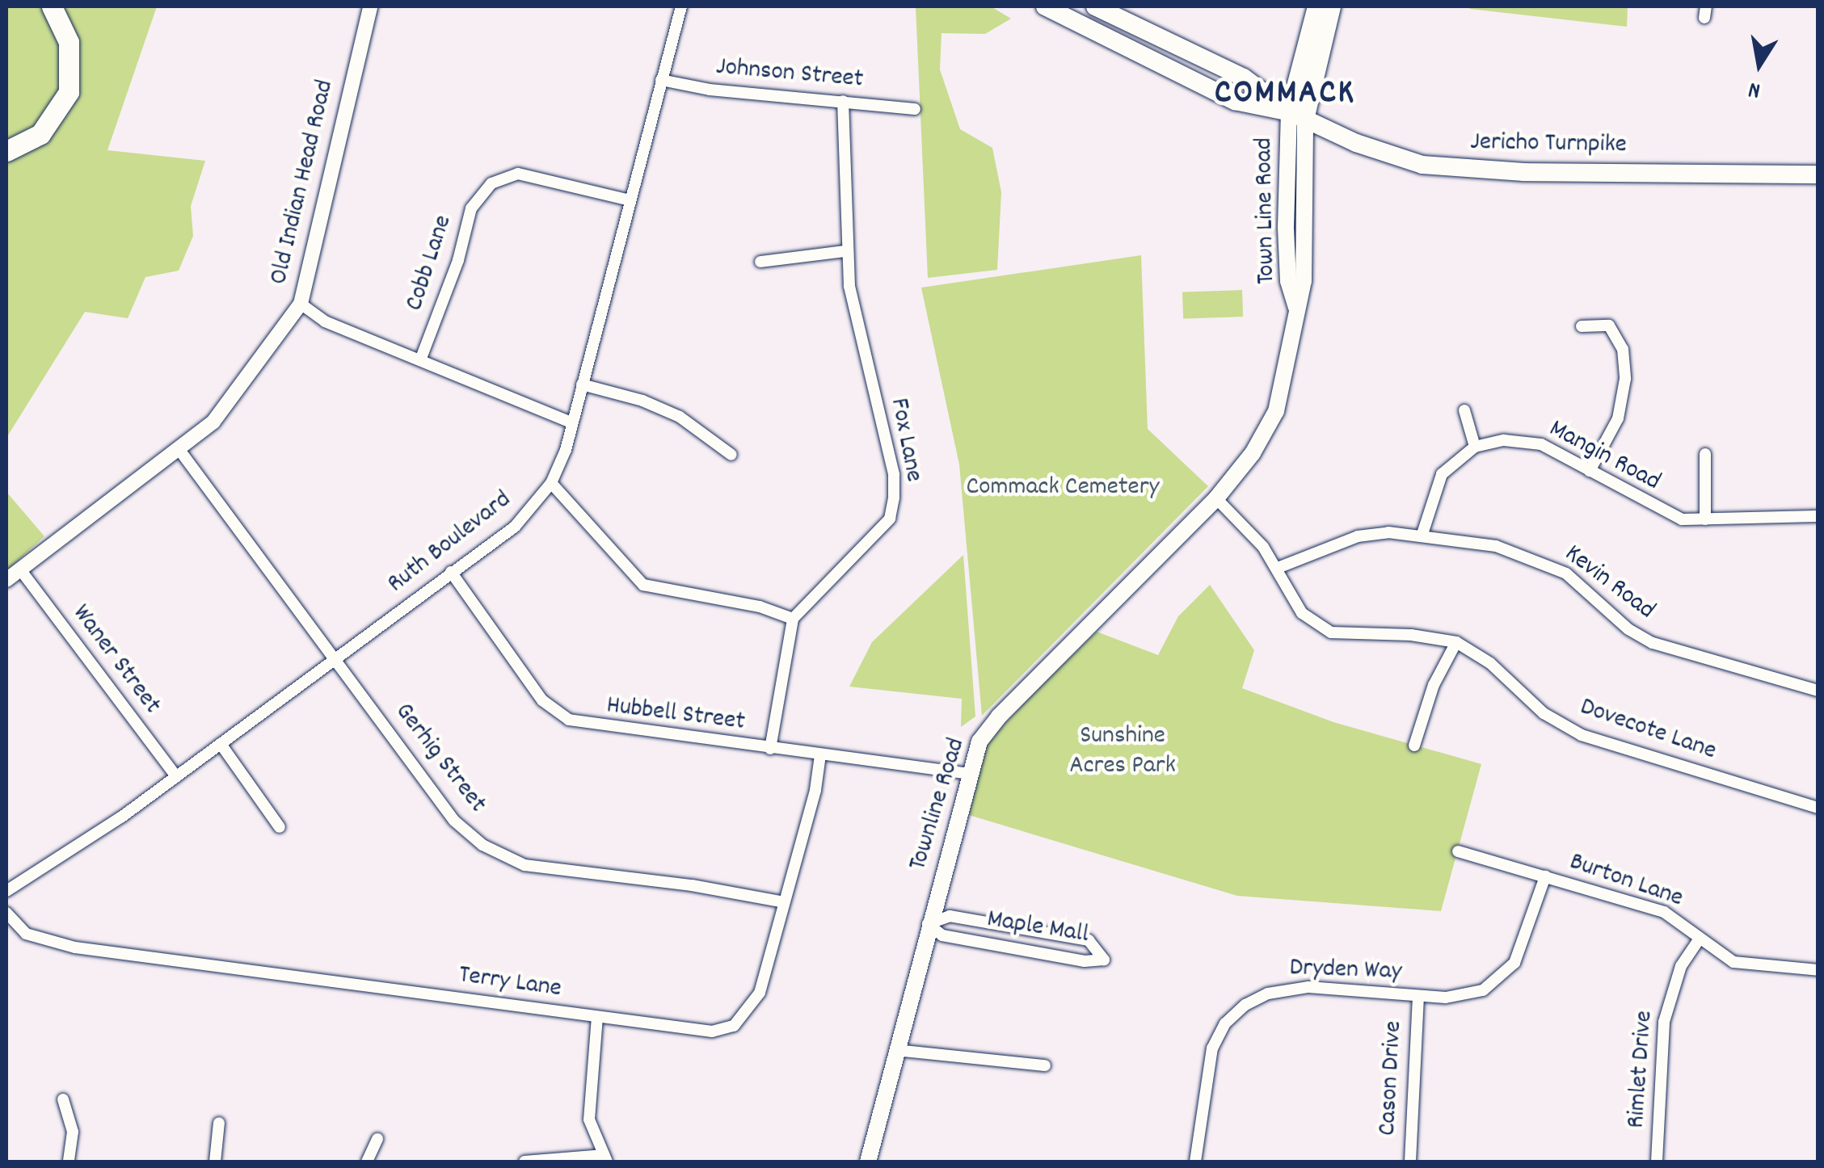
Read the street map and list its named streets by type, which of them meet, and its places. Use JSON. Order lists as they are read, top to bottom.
{
  "streets": {
    "main road": ["Jericho Turnpike", "Town Line Road", "Townline Road"],
    "street": [
      "Johnson Street",
      "Old Indian Head Road",
      "Cobb Lane",
      "Fox Lane",
      "Mangin Road",
      "Ruth Boulevard",
      "Kevin Road",
      "Waner Street",
      "Hubbell Street",
      "Dovecote Lane",
      "Gerhig Street",
      "Burton Lane",
      "Maple Mall",
      "Dryden Way",
      "Terry Lane",
      "Rimlet Drive",
      "Cason Drive"
    ]
  },
  "crossings": [
    ["Johnson Street", "Fox Lane"],
    ["Johnson Street", "Ruth Boulevard"],
    ["Jericho Turnpike", "Town Line Road"],
    ["Old Indian Head Road", "Waner Street"],
    ["Old Indian Head Road", "Gerhig Street"],
    ["Town Line Road", "Dovecote Lane"],
    ["Town Line Road", "Townline Road"],
    ["Cobb Lane", "Ruth Boulevard"],
    ["Ruth Boulevard", "Waner Street"],
    ["Ruth Boulevard", "Hubbell Street"],
    ["Ruth Boulevard", "Gerhig Street"],
    ["Kevin Road", "Dovecote Lane"],
    ["Hubbell Street", "Townline Road"],
    ["Hubbell Street", "Terry Lane"],
    ["Dovecote Lane", "Townline Road"],
    ["Gerhig Street", "Terry Lane"],
    ["Townline Road", "Maple Mall"],
    ["Burton Lane", "Dryden Way"],
    ["Burton Lane", "Rimlet Drive"],
    ["Dryden Way", "Cason Drive"]
  ],
  "districts": ["COMMACK"],
  "parks": ["Commack Cemetery", "Sunshine Acres Park"],
  "north": "bottom"
}
